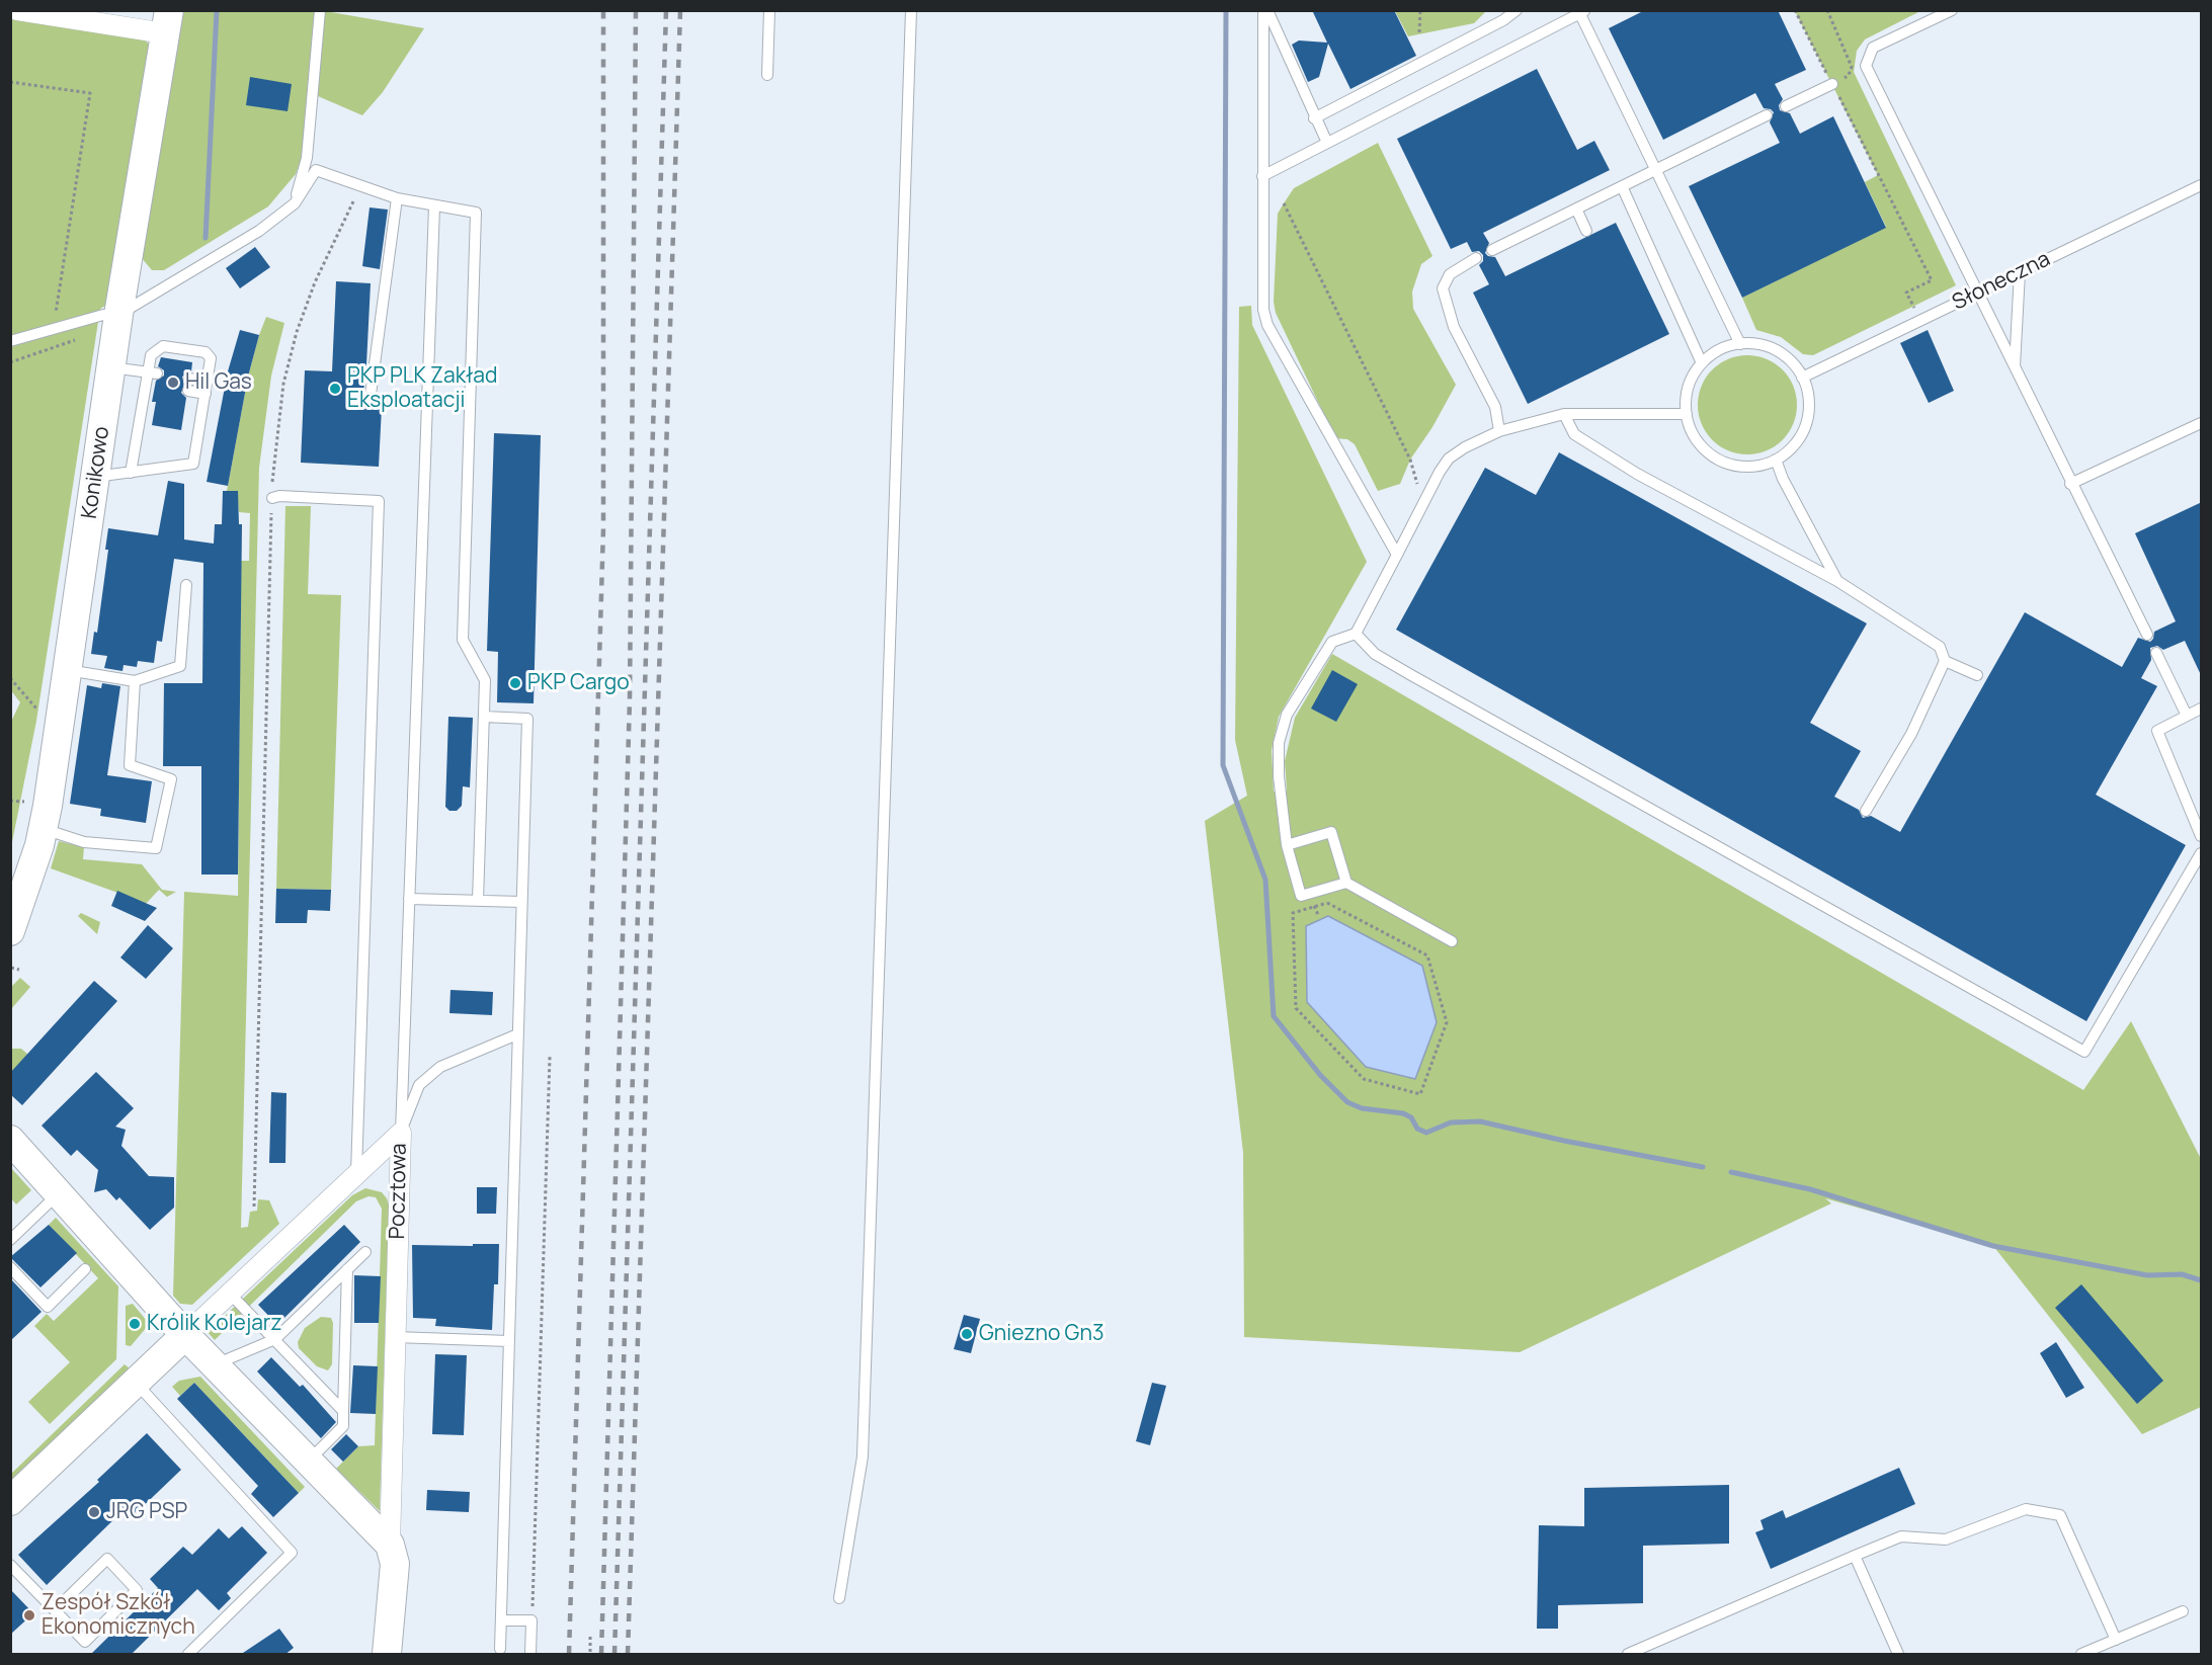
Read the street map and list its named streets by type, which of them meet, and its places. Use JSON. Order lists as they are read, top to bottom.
{
  "streets": {
    "street": ["Konikowo", "Pocztowa"],
    "lane": ["Słoneczna"]
  },
  "places": [
    "Hil Gas",
    "PKP PLK Zakład Eksploatacji",
    "PKP Cargo",
    "Królik Kolejarz",
    "Gniezno Gn3",
    "JRG PSP",
    "Zespół Szkół Ekonomicznych"
  ]
}
